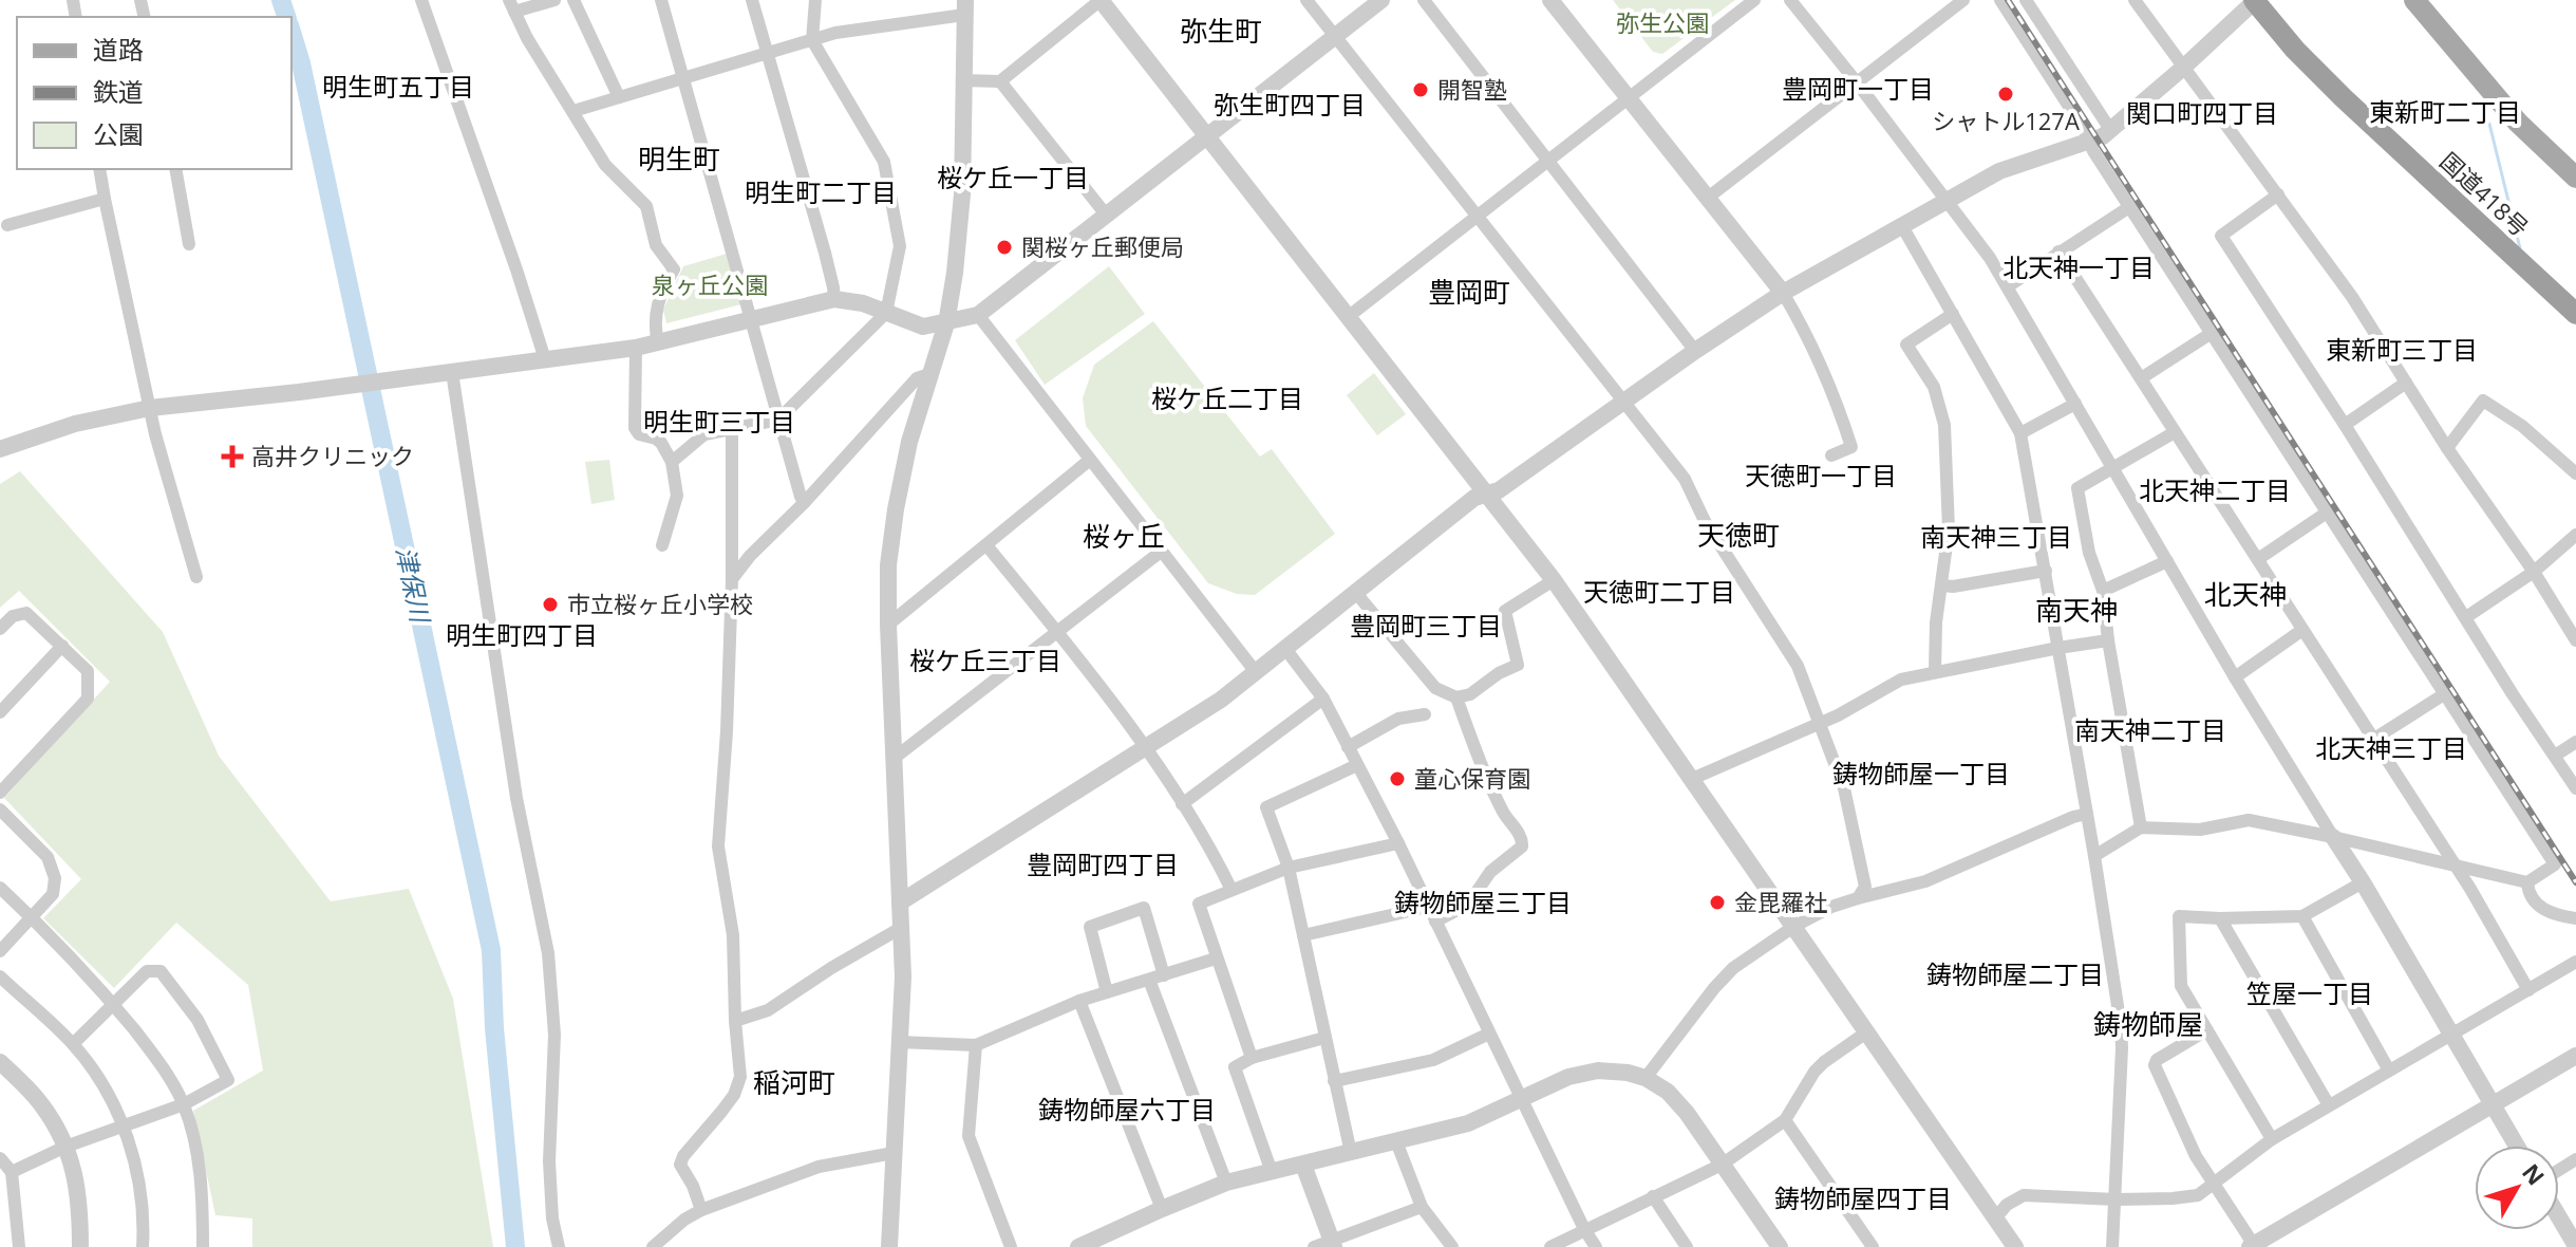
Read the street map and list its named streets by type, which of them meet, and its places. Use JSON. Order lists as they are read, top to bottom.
{
  "streets": {
    "highway": ["国道418号"]
  },
  "districts": [
    "弥生町",
    "明生町五丁目",
    "豊岡町一丁目",
    "弥生町四丁目",
    "東新町二丁目",
    "関口町四丁目",
    "明生町",
    "桜ケ丘一丁目",
    "明生町二丁目",
    "北天神一丁目",
    "豊岡町",
    "東新町三丁目",
    "桜ケ丘二丁目",
    "明生町三丁目",
    "天徳町一丁目",
    "北天神二丁目",
    "天徳町",
    "桜ヶ丘",
    "南天神三丁目",
    "天徳町二丁目",
    "北天神",
    "南天神",
    "豊岡町三丁目",
    "明生町四丁目",
    "桜ケ丘三丁目",
    "南天神二丁目",
    "北天神三丁目",
    "鋳物師屋一丁目",
    "豊岡町四丁目",
    "鋳物師屋三丁目",
    "鋳物師屋二丁目",
    "笠屋一丁目",
    "鋳物師屋",
    "稲河町",
    "鋳物師屋六丁目",
    "鋳物師屋四丁目"
  ],
  "water": ["津保川"],
  "parks": ["弥生公園", "泉ヶ丘公園"],
  "places": {
    "other": [
      "開智塾",
      "シャトル127A",
      "関桜ヶ丘郵便局",
      "市立桜ヶ丘小学校",
      "童心保育園",
      "金毘羅社"
    ],
    "health": ["高井クリニック"]
  },
  "legend": ["道路", "鉄道", "公園"],
  "north": "top right"
}
